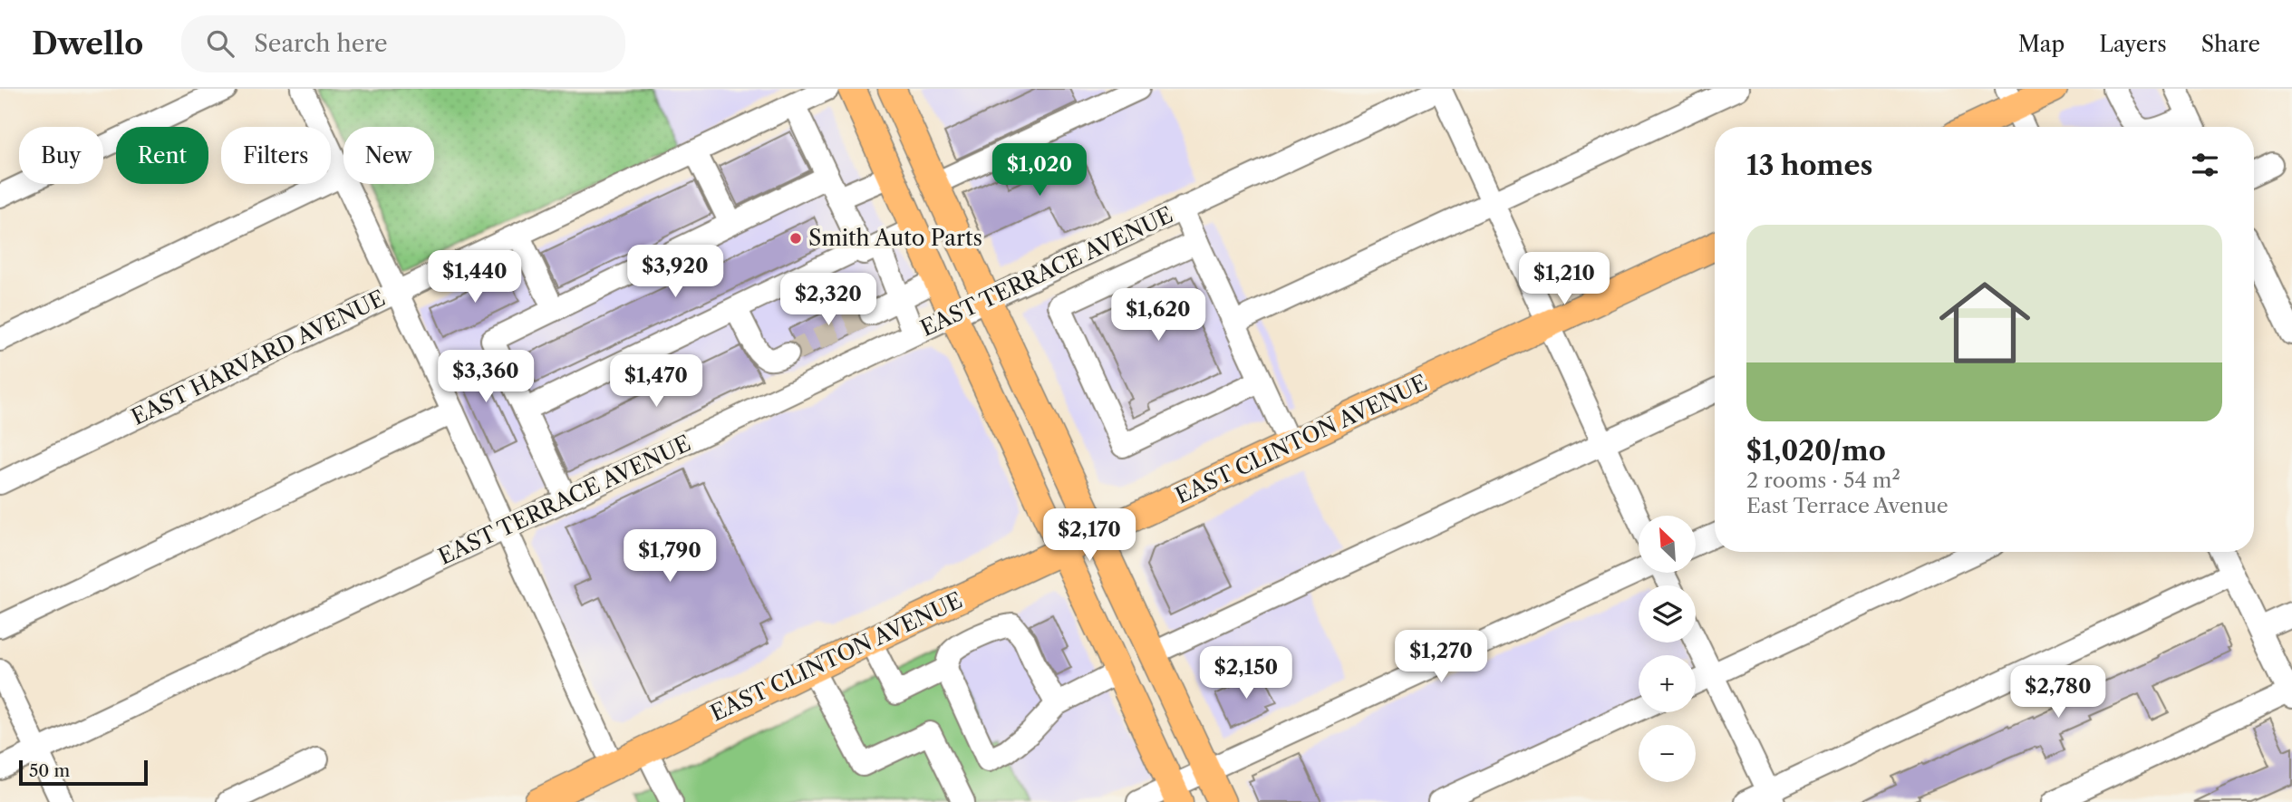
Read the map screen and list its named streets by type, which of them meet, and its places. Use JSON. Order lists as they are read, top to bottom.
{
  "streets": {
    "main road": ["EAST CLINTON AVENUE"],
    "street": ["EAST TERRACE AVENUE", "EAST HARVARD AVENUE"]
  },
  "places": ["Smith Auto Parts"],
  "scale_bar": "50 m",
  "north": "top left",
  "page": {
    "header": "Dwello",
    "search": "Search here",
    "nav": ["Map", "Layers", "Share"],
    "chip": [
      "Buy",
      "Rent",
      "Filters",
      "New"
    ],
    "heading": "13 homes",
    "price": [
      "$1,020",
      "$3,920",
      "$1,440",
      "$1,210",
      "$2,320",
      "$1,620",
      "$3,360",
      "$1,470",
      "$2,170",
      "$1,790",
      "$1,270",
      "$2,150",
      "$2,780"
    ],
    "list": [
      {
        "name": "$1,020/mo",
        "note": "2 rooms · 54 m² · East Terrace Avenue"
      }
    ],
    "map_buttons": ["+", "−"],
    "scale": "50 m"
  }
}
